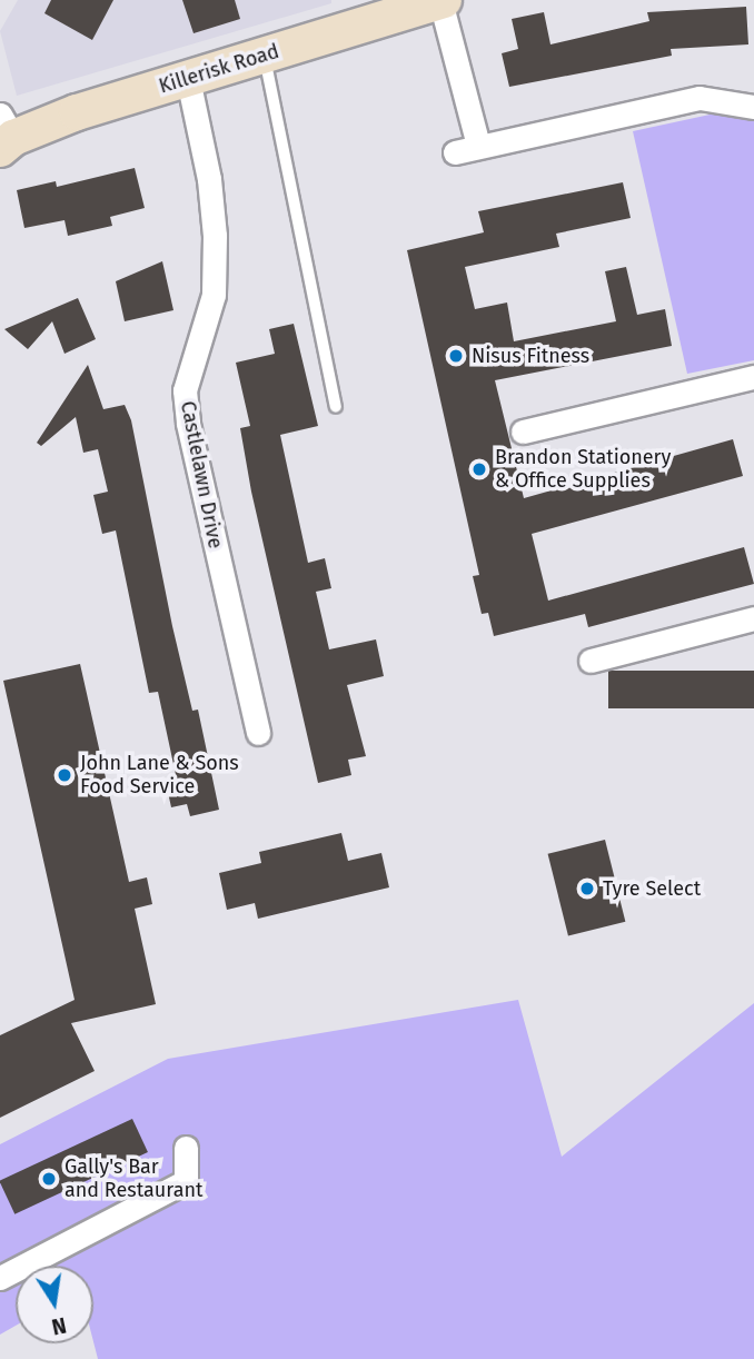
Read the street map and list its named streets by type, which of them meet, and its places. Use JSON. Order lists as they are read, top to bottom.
{
  "streets": {
    "main road": ["Killerisk Road"],
    "street": ["Castlelawn Drive"]
  },
  "crossings": [
    ["Killerisk Road", "Castlelawn Drive"]
  ],
  "places": [
    "Nisus Fitness",
    "Brandon Stationery & Office Supplies",
    "John Lane & Sons Food Service",
    "Tyre Select",
    "Gally's Bar and Restaurant"
  ],
  "north": "bottom"
}
